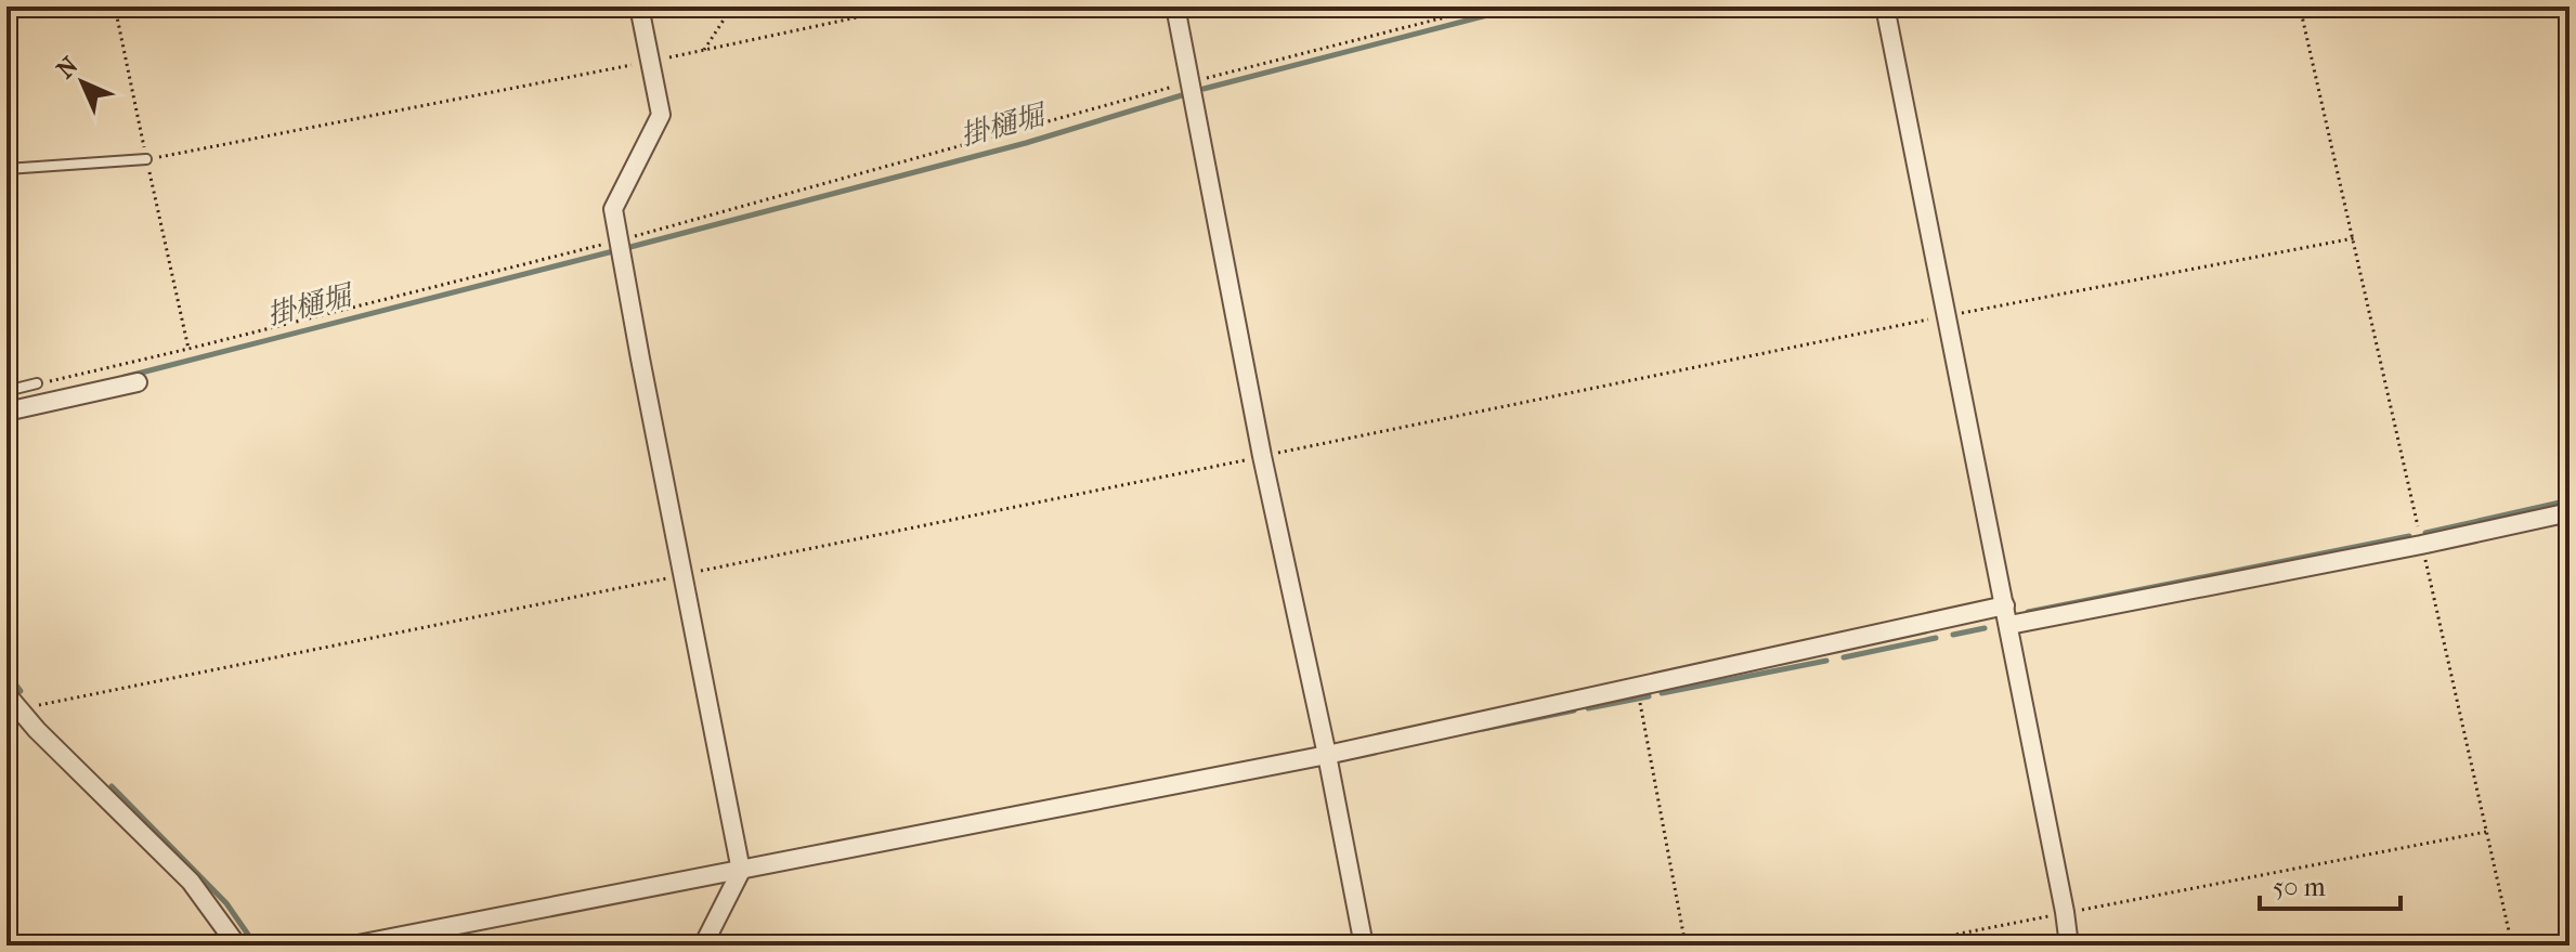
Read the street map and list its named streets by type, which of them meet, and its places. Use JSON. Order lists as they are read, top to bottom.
{
  "water": ["掛樋堀"],
  "scale_bar": "50 m",
  "north": "top left"
}
